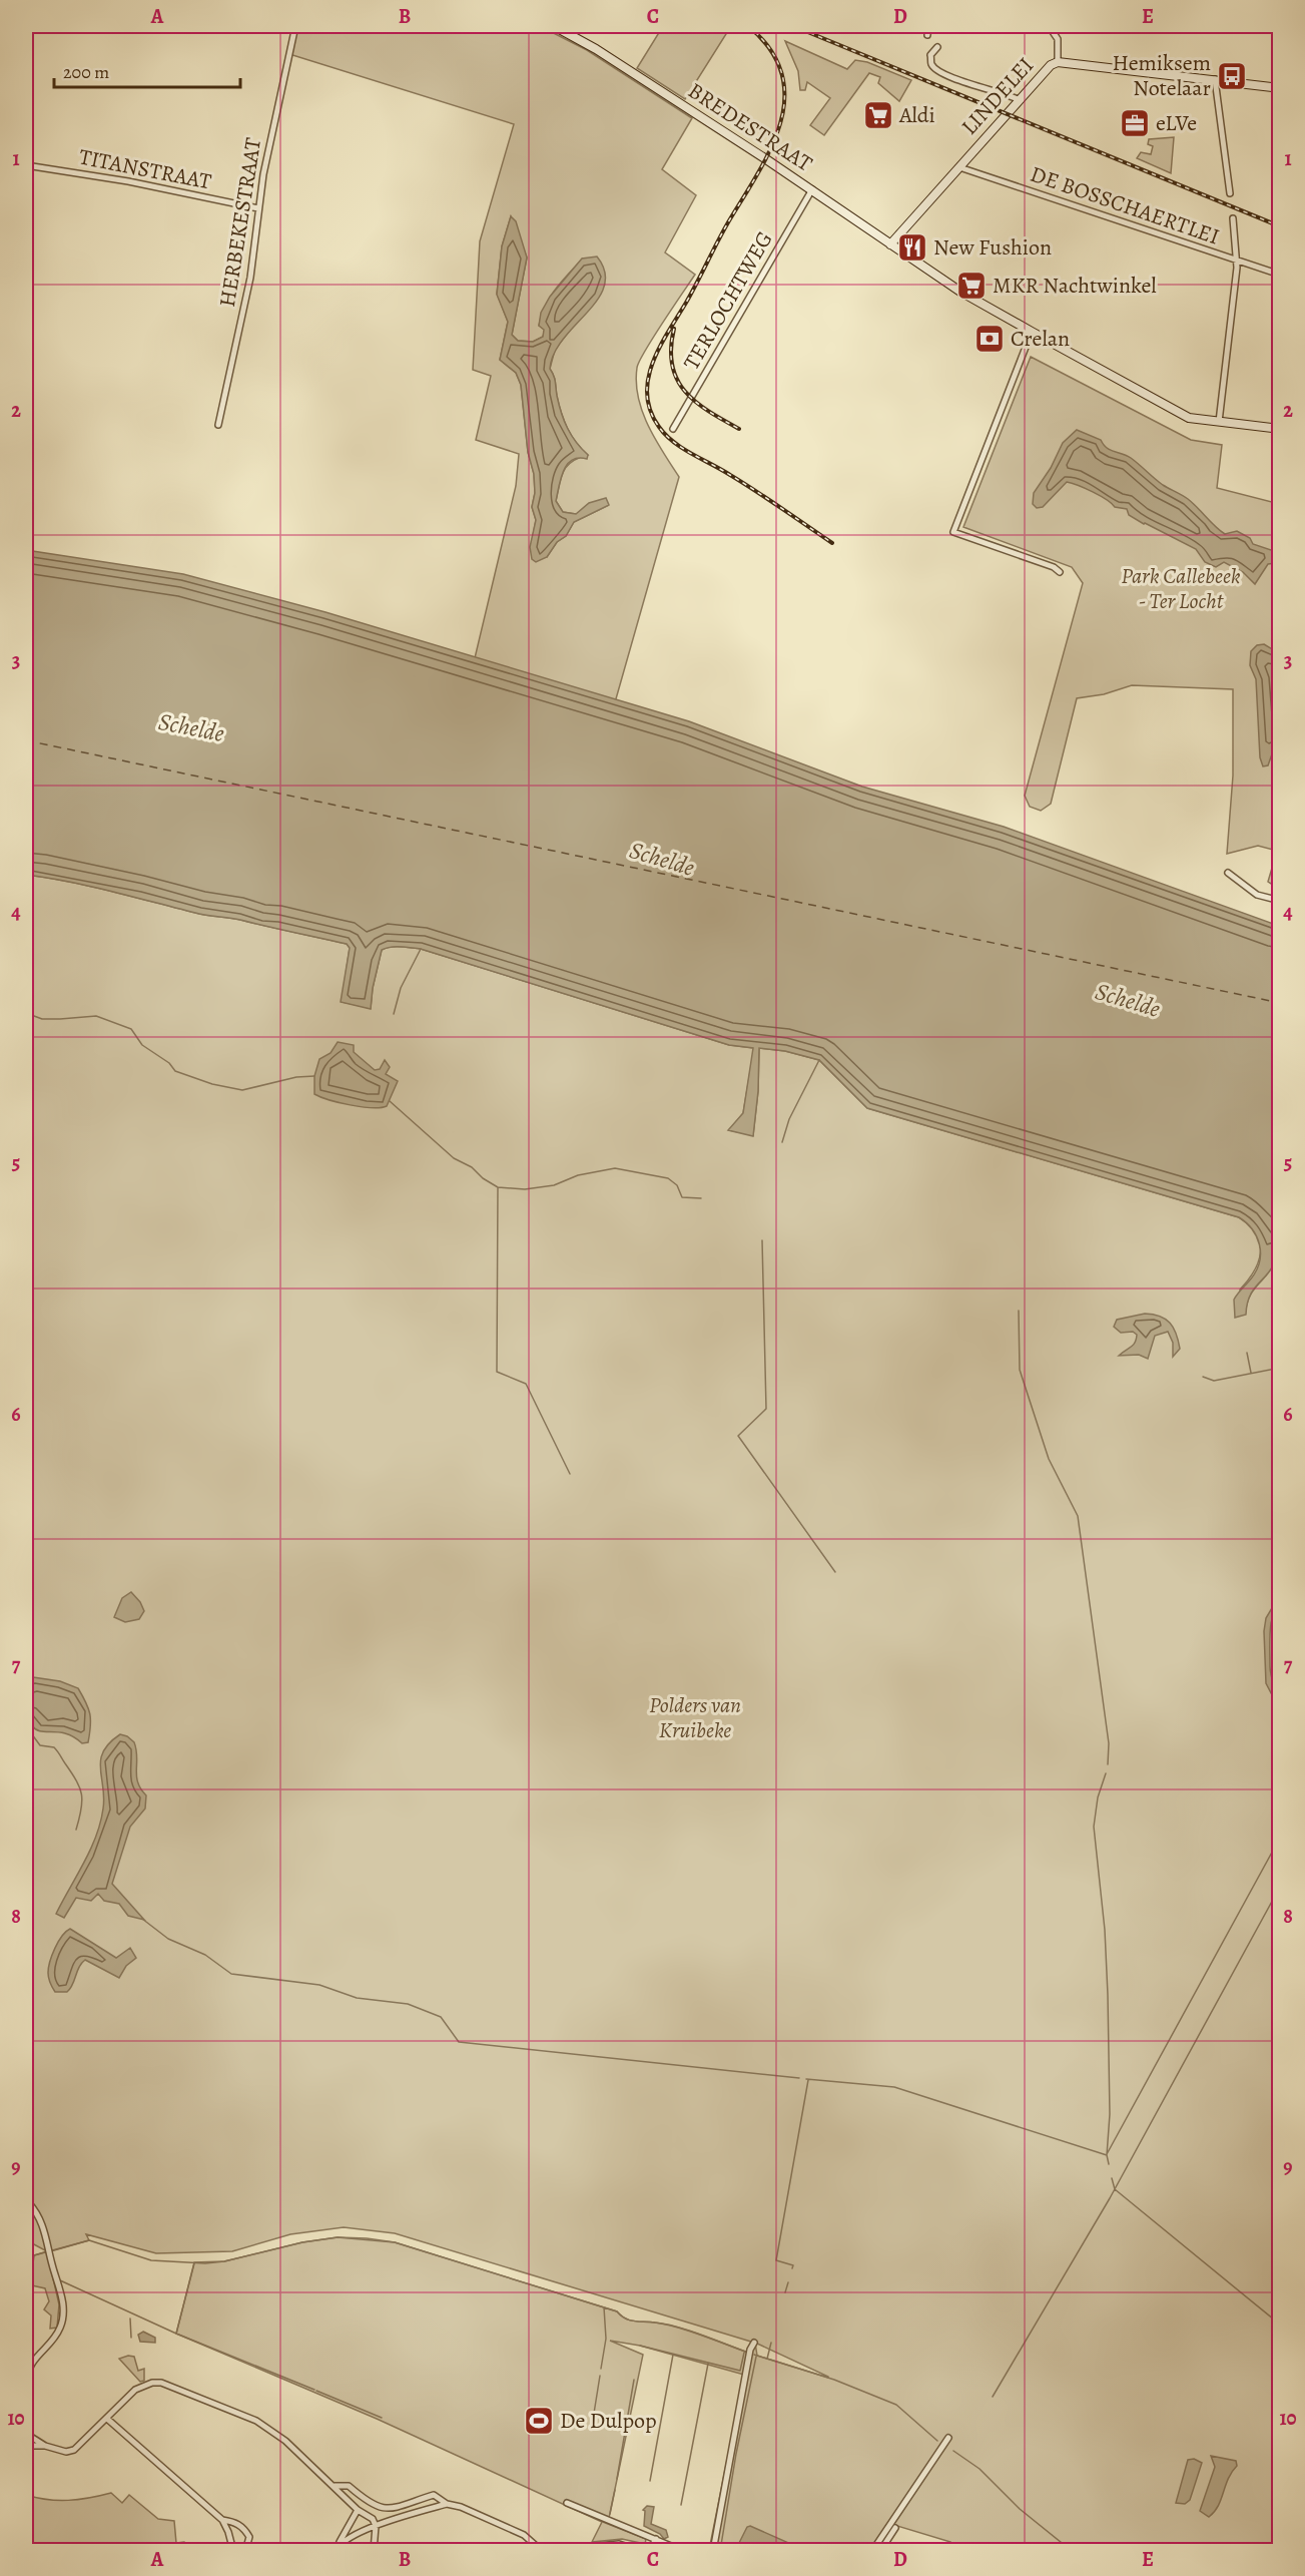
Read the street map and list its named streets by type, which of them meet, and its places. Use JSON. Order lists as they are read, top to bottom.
{
  "streets": {
    "main road": ["LINDELEI", "BREDESTRAAT"],
    "street": [
      "TITANSTRAAT",
      "DE BOSSCHAERTLEI",
      "HERBEKESTRAAT",
      "TERLOCHTWEG"
    ]
  },
  "crossings": [
    ["LINDELEI", "BREDESTRAAT"],
    ["LINDELEI", "DE BOSSCHAERTLEI"],
    ["BREDESTRAAT", "TERLOCHTWEG"],
    ["TITANSTRAAT", "HERBEKESTRAAT"]
  ],
  "water": ["Schelde"],
  "parks": ["Park Callebeek - Ter Locht", "Polders van Kruibeke"],
  "places": {
    "bus stop": ["Hemiksem Notelaar"],
    "supermarket": ["Aldi", "MKR Nachtwinkel"],
    "office": ["eLVe"],
    "restaurant": ["New Fushion"],
    "bank": ["Crelan"],
    "sports": ["De Dulpop"]
  },
  "scale_bar": "200 m",
  "grid": {
    "columns": [
      "A",
      "B",
      "C",
      "D",
      "E"
    ],
    "rows": [
      "1",
      "2",
      "3",
      "4",
      "5",
      "6",
      "7",
      "8",
      "9",
      "10"
    ]
  }
}
